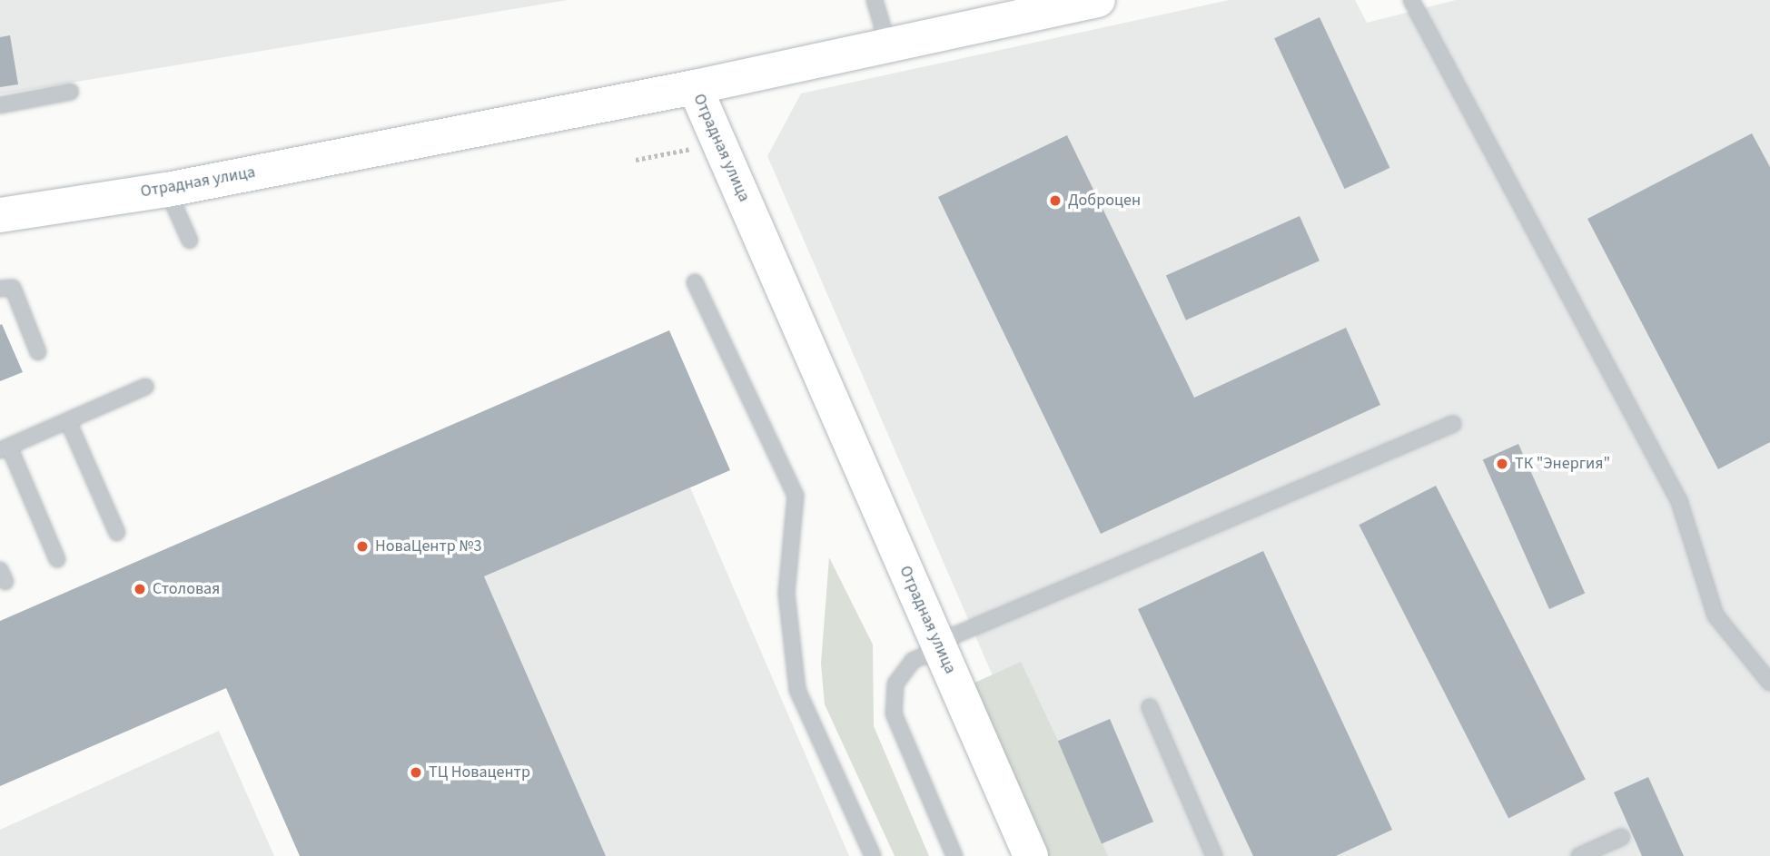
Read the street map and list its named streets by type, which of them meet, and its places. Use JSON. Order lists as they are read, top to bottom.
{
  "streets": {
    "main road": ["Отрадная улица"]
  },
  "places": [
    "Доброцен",
    "ТК \"Энергия\"",
    "НоваЦентр №3",
    "Столовая",
    "ТЦ Новацентр"
  ]
}
